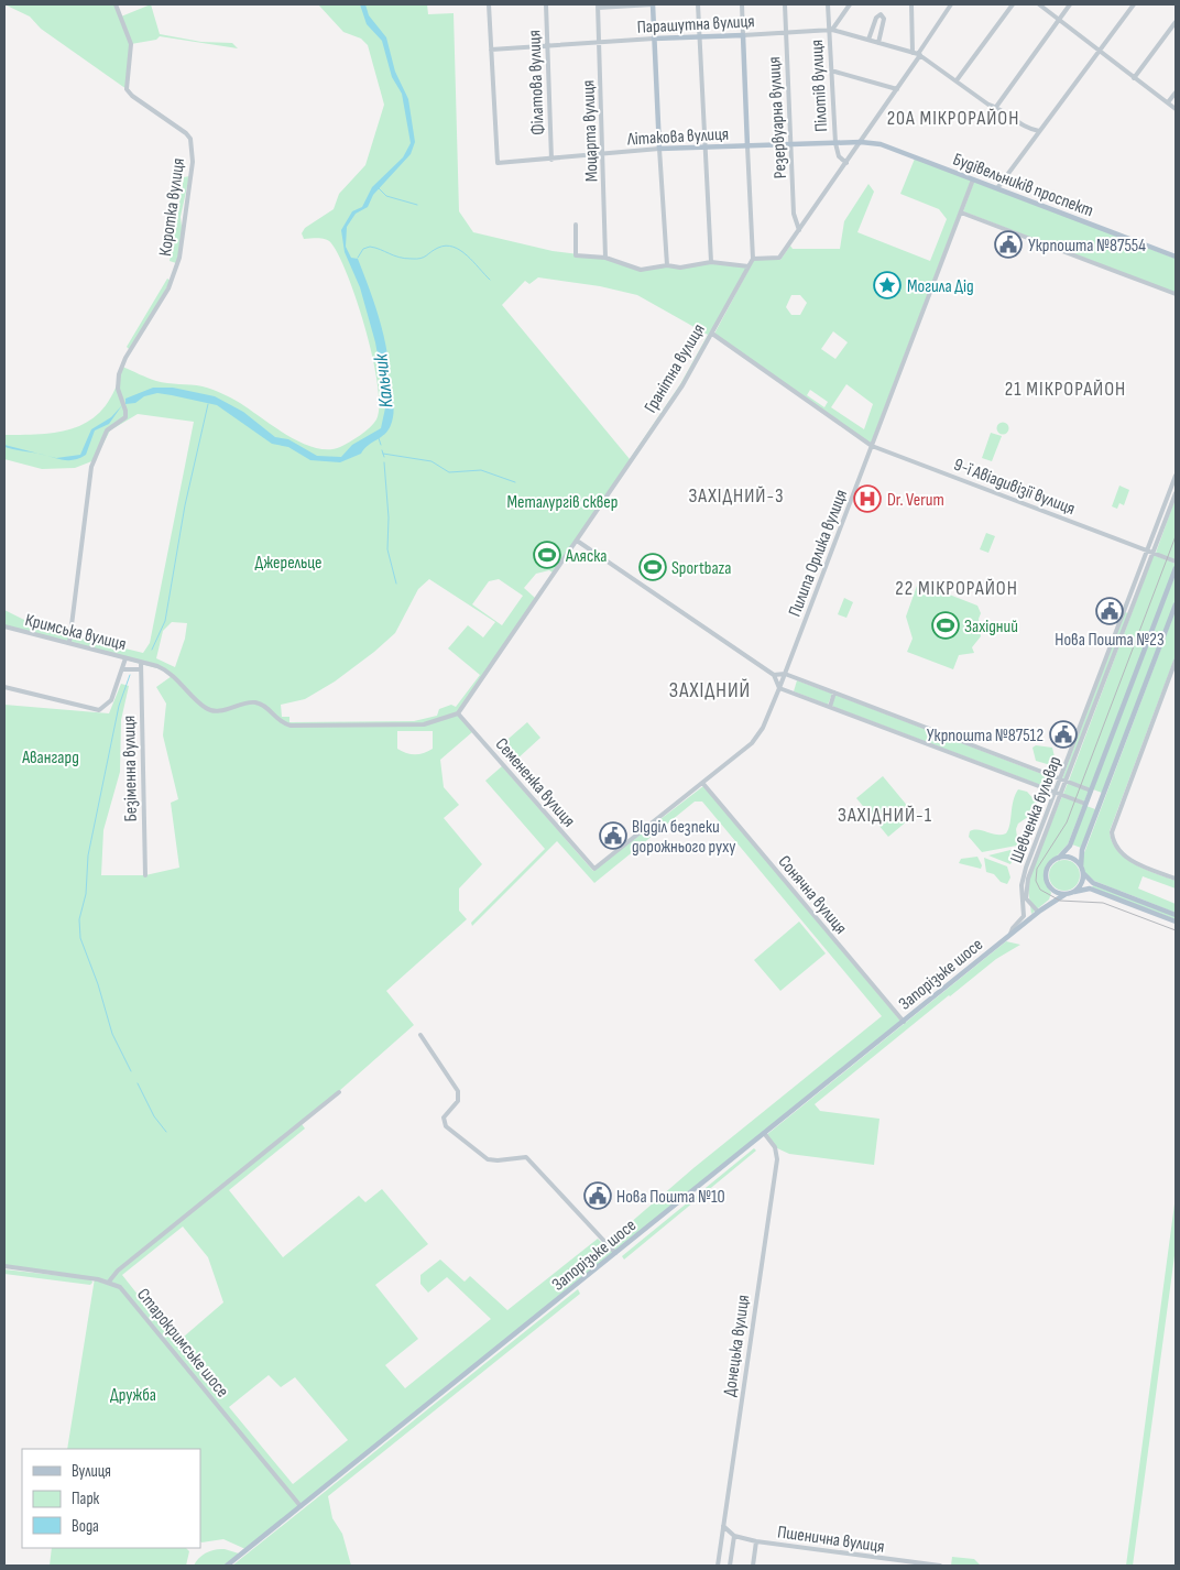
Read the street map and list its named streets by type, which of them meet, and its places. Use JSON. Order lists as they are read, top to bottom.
{
  "streets": {
    "main road": [
      "Парашутна вулиця",
      "Літакова вулиця",
      "Будівельників проспект",
      "Запорізьке шосе"
    ],
    "street": [
      "Філатова вулиця",
      "Пілотів вулиця",
      "Резервуарна вулиця",
      "Моцарта вулиця",
      "Коротка вулиця",
      "Гранітна вулиця",
      "9-ї Авіадивізії вулиця",
      "Пилипа Орлика вулиця",
      "Кримська вулиця",
      "Безіменна вулиця",
      "Семененка вулиця",
      "Шевченка бульвар",
      "Сонячна вулиця",
      "Старокримське шосе",
      "Донецька вулиця",
      "Пшенична вулиця"
    ]
  },
  "crossings": [
    ["Парашутна вулиця", "Філатова вулиця"],
    ["Парашутна вулиця", "Пілотів вулиця"],
    ["Парашутна вулиця", "Резервуарна вулиця"],
    ["Парашутна вулиця", "Моцарта вулиця"],
    ["Парашутна вулиця", "Літакова вулиця"],
    ["Філатова вулиця", "Літакова вулиця"],
    ["Пілотів вулиця", "Літакова вулиця"],
    ["Резервуарна вулиця", "Літакова вулиця"],
    ["Моцарта вулиця", "Літакова вулиця"],
    ["Літакова вулиця", "Будівельників проспект"],
    ["Будівельників проспект", "Пилипа Орлика вулиця"],
    ["Коротка вулиця", "Кримська вулиця"],
    ["Гранітна вулиця", "9-ї Авіадивізії вулиця"],
    ["Гранітна вулиця", "Кримська вулиця"],
    ["Гранітна вулиця", "Семененка вулиця"],
    ["9-ї Авіадивізії вулиця", "Пилипа Орлика вулиця"],
    ["9-ї Авіадивізії вулиця", "Шевченка бульвар"],
    ["Пилипа Орлика вулиця", "Семененка вулиця"],
    ["Пилипа Орлика вулиця", "Сонячна вулиця"],
    ["Кримська вулиця", "Безіменна вулиця"],
    ["Кримська вулиця", "Семененка вулиця"],
    ["Шевченка бульвар", "Запорізьке шосе"],
    ["Сонячна вулиця", "Запорізьке шосе"],
    ["Запорізьке шосе", "Старокримське шосе"],
    ["Запорізьке шосе", "Донецька вулиця"],
    ["Донецька вулиця", "Пшенична вулиця"]
  ],
  "districts": [
    "20А МІКРОРАЙОН",
    "21 МІКРОРАЙОН",
    "ЗАХІДНИЙ-3",
    "22 МІКРОРАЙОН",
    "ЗАХІДНИЙ",
    "ЗАХІДНИЙ-1"
  ],
  "water": ["Кальчик"],
  "parks": [
    "Металургів сквер",
    "Джерельце",
    "Авангард",
    "Дружба"
  ],
  "places": {
    "public building": [
      "Укрпошта №87554",
      "Нова Пошта №23",
      "Укрпошта №87512",
      "ВІдділ безпеки дорожнього руху",
      "Нова Пошта №10"
    ],
    "place": ["Могила Дiд"],
    "hospital": ["Dr. Verum"],
    "sports": ["Аляска", "Sportbaza", "Західний"]
  },
  "legend": ["Вулиця", "Парк", "Вода"]
}
